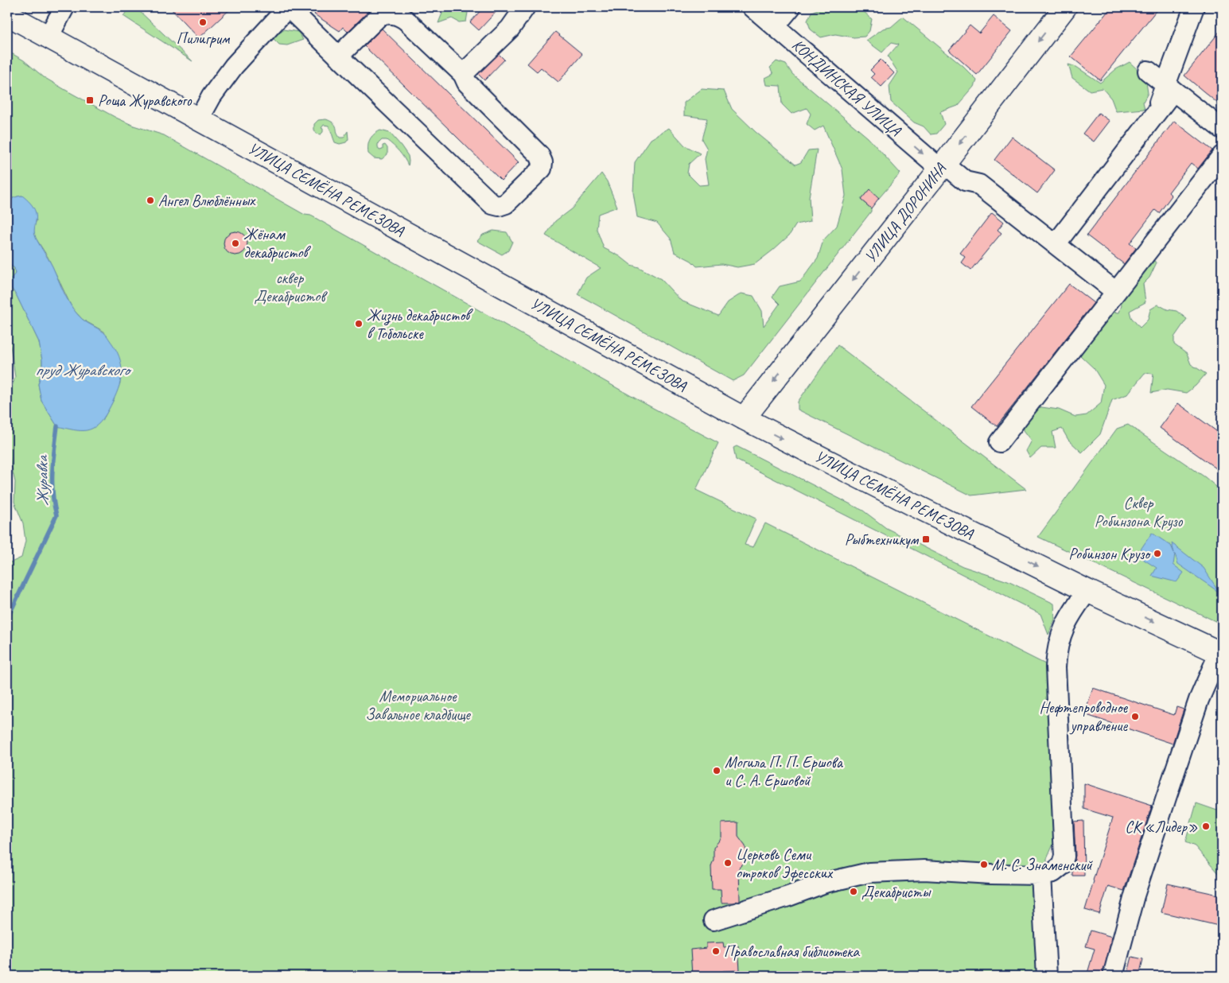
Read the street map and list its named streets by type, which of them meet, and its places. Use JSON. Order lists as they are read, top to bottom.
{
  "streets": {
    "main road": ["УЛИЦА СЕМЁНА РЕМЕЗОВА", "УЛИЦА ДОРОНИНА"],
    "street": ["КОНДИНСКАЯ УЛИЦА"]
  },
  "crossings": [
    ["КОНДИНСКАЯ УЛИЦА", "УЛИЦА ДОРОНИНА"],
    ["УЛИЦА СЕМЁНА РЕМЕЗОВА", "УЛИЦА ДОРОНИНА"]
  ],
  "one_way": ["КОНДИНСКАЯ УЛИЦА", "УЛИЦА СЕМЁНА РЕМЕЗОВА", "УЛИЦА ДОРОНИНА"],
  "water": ["пруд Журавского", "Журавка"],
  "parks": ["сквер Декабристов", "Сквер Робинзона Крузо", "Мемориальное Завальное кладбище"],
  "places": {
    "other": [
      "Пилигрим",
      "Ангел Влюблённых",
      "Жёнам декабристов",
      "Жизнь декабристов в Тобольске",
      "Робинзон Крузо",
      "Нефтепроводное управление",
      "Могила П. П. Ершова и С. А. Ершовой",
      "СК «Лидер»",
      "Церковь Семи отроков Эфесских",
      "М. С. Знаменский",
      "Декабристы",
      "Православная библиотека"
    ],
    "transit": ["Роща Журавского", "Рыбтехникум"]
  }
}
